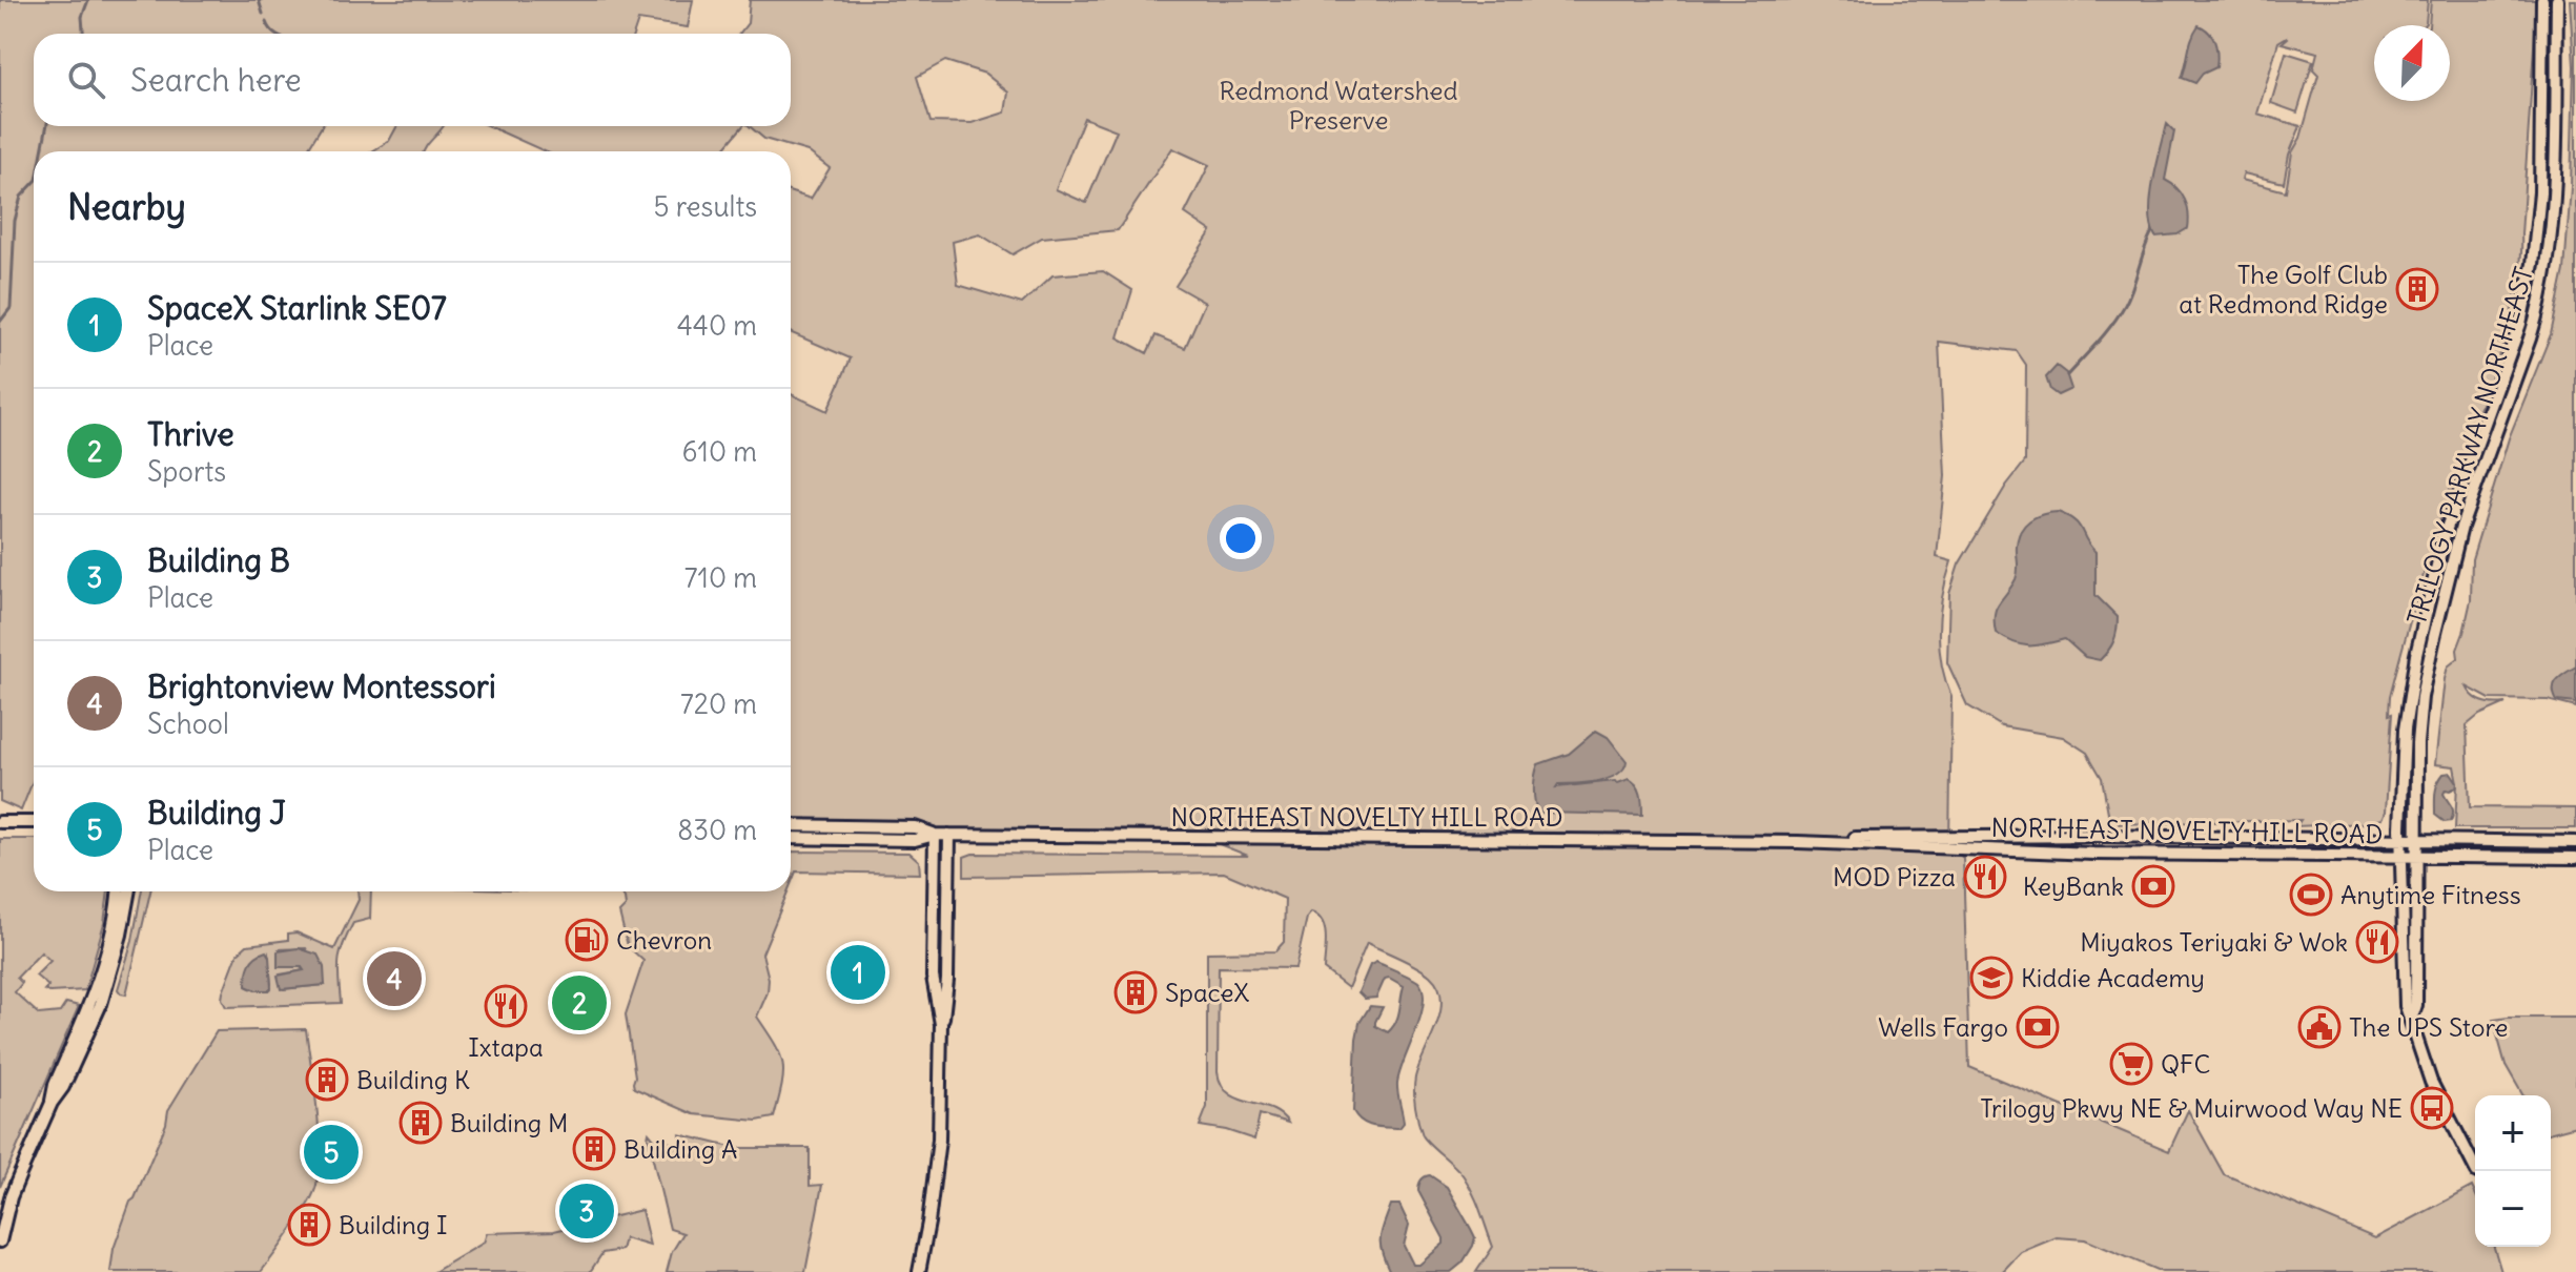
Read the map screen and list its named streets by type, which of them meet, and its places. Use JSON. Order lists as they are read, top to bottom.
{
  "streets": {
    "street": ["TRILOGY PARKWAY NORTHEAST", "NORTHEAST NOVELTY HILL ROAD"]
  },
  "crossings": [
    ["TRILOGY PARKWAY NORTHEAST", "NORTHEAST NOVELTY HILL ROAD"]
  ],
  "parks": ["Redmond Watershed Preserve"],
  "places": {
    "building": [
      "The Golf Club at Redmond Ridge",
      "SpaceX",
      "Building K",
      "Building M",
      "Building A",
      "Building I"
    ],
    "restaurant": ["MOD Pizza", "Miyakos Teriyaki & Wok", "Ixtapa"],
    "bank": ["KeyBank", "Wells Fargo"],
    "sports": ["Anytime Fitness"],
    "fuel station": ["Chevron"],
    "school or university": ["Kiddie Academy"],
    "public building": ["The UPS Store"],
    "supermarket": ["QFC"],
    "bus stop": ["Trilogy Pkwy NE & Muirwood Way NE"]
  },
  "north": "top right",
  "page": {
    "search": "Search here",
    "heading": ["Nearby", "5 results"],
    "list": [
      {
        "mark": "1",
        "name": "SpaceX Starlink SE07",
        "note": "Place",
        "value": "440 m"
      },
      {
        "mark": "2",
        "name": "Thrive",
        "note": "Sports",
        "value": "610 m"
      },
      {
        "mark": "3",
        "name": "Building B",
        "note": "Place",
        "value": "710 m"
      },
      {
        "mark": "4",
        "name": "Brightonview Montessori",
        "note": "School",
        "value": "720 m"
      },
      {
        "mark": "5",
        "name": "Building J",
        "note": "Place",
        "value": "830 m"
      }
    ],
    "pins": [
      "1",
      "4",
      "2",
      "5",
      "3"
    ],
    "map_buttons": ["+", "−"]
  }
}
